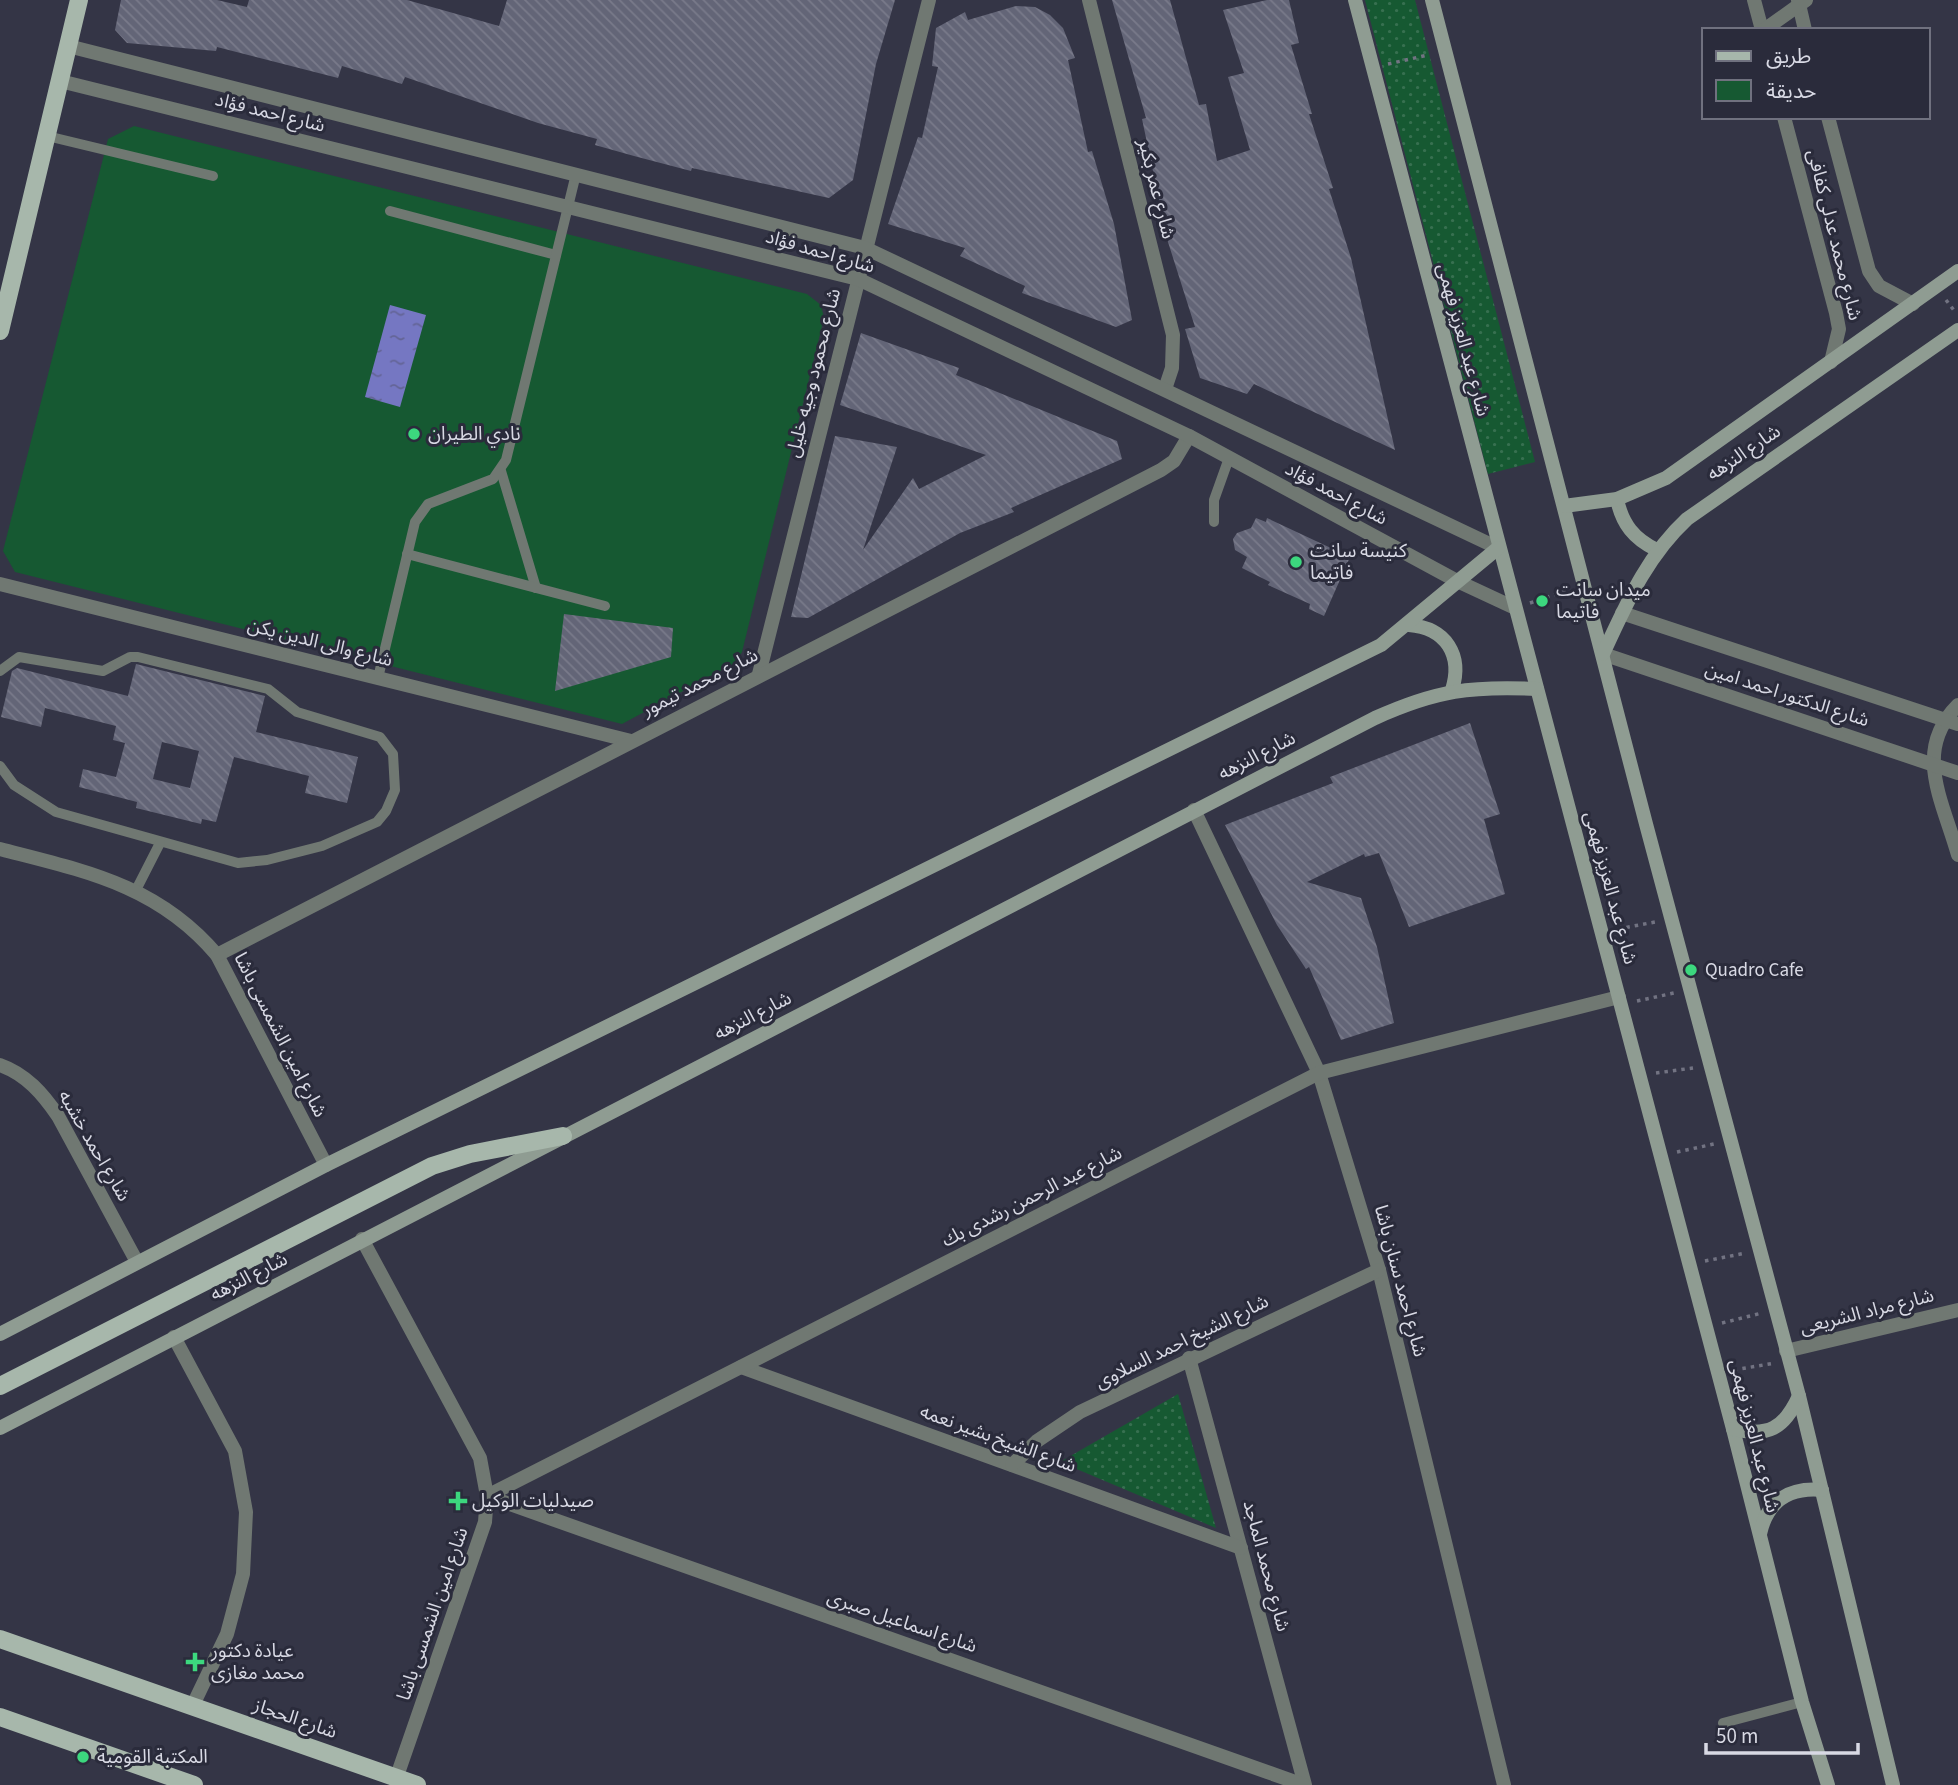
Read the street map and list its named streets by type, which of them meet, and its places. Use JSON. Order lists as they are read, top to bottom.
{
  "streets": {
    "main road": ["شارع عبد العزيز فهمى", "شارع النزهه", "شارع الحجاز"],
    "street": [
      "شارع احمد فؤاد",
      "شارع عمر بكير",
      "شارع محمد عدلى كفافى",
      "شارع محمود وجيه خليل",
      "شارع والى الدين يكن",
      "شارع محمد تيمور",
      "شارع الدكتور احمد امين",
      "شارع امين الشمسى باشا",
      "شارع احمد خشبه",
      "شارع عبد الرحمن رشدى بك",
      "شارع احمد سنان باشا",
      "شارع مراد الشريعى",
      "شارع الشيخ احمد السلاوى",
      "شارع الشيخ بشير نعمه",
      "شارع محمد الماجد",
      "شارع اسماعيل صبرى"
    ]
  },
  "crossings": [
    ["شارع احمد فؤاد", "شارع عمر بكير"],
    ["شارع احمد فؤاد", "شارع عبد العزيز فهمى"],
    ["شارع احمد فؤاد", "شارع محمود وجيه خليل"],
    ["شارع احمد فؤاد", "شارع محمد تيمور"],
    ["شارع محمد عدلى كفافى", "شارع النزهه"],
    ["شارع عبد العزيز فهمى", "شارع النزهه"],
    ["شارع عبد العزيز فهمى", "شارع عبد الرحمن رشدى بك"],
    ["شارع محمود وجيه خليل", "شارع محمد تيمور"],
    ["شارع النزهه", "شارع الدكتور احمد امين"],
    ["شارع النزهه", "شارع امين الشمسى باشا"],
    ["شارع النزهه", "شارع احمد سنان باشا"],
    ["شارع والى الدين يكن", "شارع محمد تيمور"],
    ["شارع محمد تيمور", "شارع امين الشمسى باشا"],
    ["شارع امين الشمسى باشا", "شارع عبد الرحمن رشدى بك"],
    ["شارع امين الشمسى باشا", "شارع اسماعيل صبرى"],
    ["شارع امين الشمسى باشا", "شارع الحجاز"],
    ["شارع عبد الرحمن رشدى بك", "شارع احمد سنان باشا"],
    ["شارع عبد الرحمن رشدى بك", "شارع الشيخ بشير نعمه"],
    ["شارع عبد الرحمن رشدى بك", "شارع اسماعيل صبرى"],
    ["شارع احمد سنان باشا", "شارع الشيخ احمد السلاوى"],
    ["شارع الشيخ احمد السلاوى", "شارع الشيخ بشير نعمه"],
    ["شارع الشيخ احمد السلاوى", "شارع محمد الماجد"],
    ["شارع الشيخ بشير نعمه", "شارع محمد الماجد"],
    ["شارع محمد الماجد", "شارع اسماعيل صبرى"]
  ],
  "places": {
    "other": [
      "نادي الطيران",
      "كنيسة سانت فاتيما",
      "ميدان سانت فاتيما",
      "Quadro Cafe",
      "المكتبة القومية"
    ],
    "health": ["صيدليات الوكيل", "عيادة دكتور محمد مغازى"]
  },
  "legend": ["طريق", "حديقة"],
  "scale_bar": "50 m"
}
